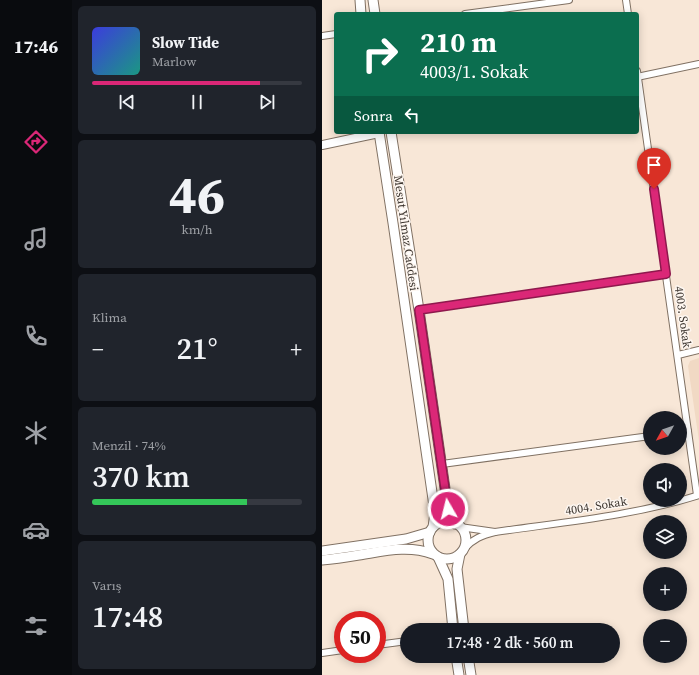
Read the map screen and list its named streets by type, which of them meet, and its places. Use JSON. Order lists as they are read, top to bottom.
{
  "streets": {
    "main road": ["Mesut Yılmaz Caddesi"],
    "street": ["4003. Sokak", "4004. Sokak"]
  },
  "crossings": [
    ["4003. Sokak", "4004. Sokak"]
  ],
  "north": "bottom left",
  "page": {
    "tabs": "17:46",
    "turn": ["210 m", "4003/1. Sokak"],
    "song": ["Slow Tide", "Marlow"],
    "then": "Sonra",
    "tile": [
      ["46", "km/h"],
      "Klima",
      ["Menzil · 74%", "370 km"],
      ["Varış", "17:48"]
    ],
    "heat": ["−", "21°", "+"],
    "map_buttons": ["+", "−"],
    "limit": "50",
    "trip": "17:48 · 2 dk · 560 m"
  }
}
